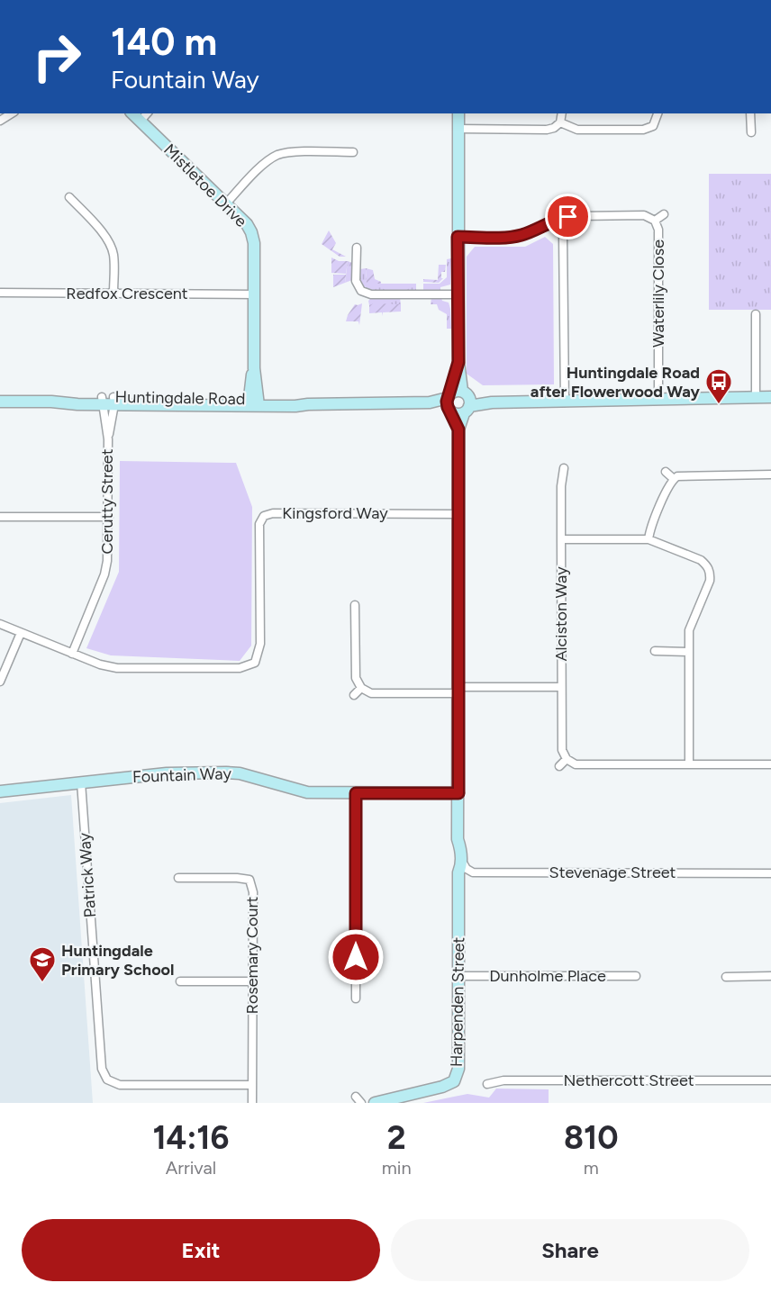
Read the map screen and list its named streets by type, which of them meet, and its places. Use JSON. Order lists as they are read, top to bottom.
{
  "streets": {
    "street": [
      "Mistletoe Drive",
      "Redfox Crescent",
      "Waterlily Close",
      "Huntingdale Road",
      "Cerutty Street",
      "Kingsford Way",
      "Alciston Way",
      "Fountain Way",
      "Stevenage Street",
      "Patrick Way",
      "Rosemary Court",
      "Dunholme Place",
      "Harpenden Street",
      "Nethercott Street"
    ]
  },
  "crossings": [
    ["Mistletoe Drive", "Redfox Crescent"],
    ["Mistletoe Drive", "Huntingdale Road"],
    ["Huntingdale Road", "Cerutty Street"],
    ["Huntingdale Road", "Harpenden Street"],
    ["Cerutty Street", "Kingsford Way"],
    ["Kingsford Way", "Harpenden Street"],
    ["Fountain Way", "Patrick Way"],
    ["Fountain Way", "Harpenden Street"],
    ["Stevenage Street", "Harpenden Street"],
    ["Patrick Way", "Rosemary Court"],
    ["Dunholme Place", "Harpenden Street"]
  ],
  "places": {
    "bus stop": ["Huntingdale Road after Flowerwood Way"],
    "school or university": ["Huntingdale Primary School"]
  },
  "page": {
    "turn": ["140 m", "Fountain Way"],
    "eta": [
      "14:16",
      "Arrival",
      "2",
      "min",
      "810",
      "m"
    ],
    "buttons": ["Exit", "Share"]
  }
}
